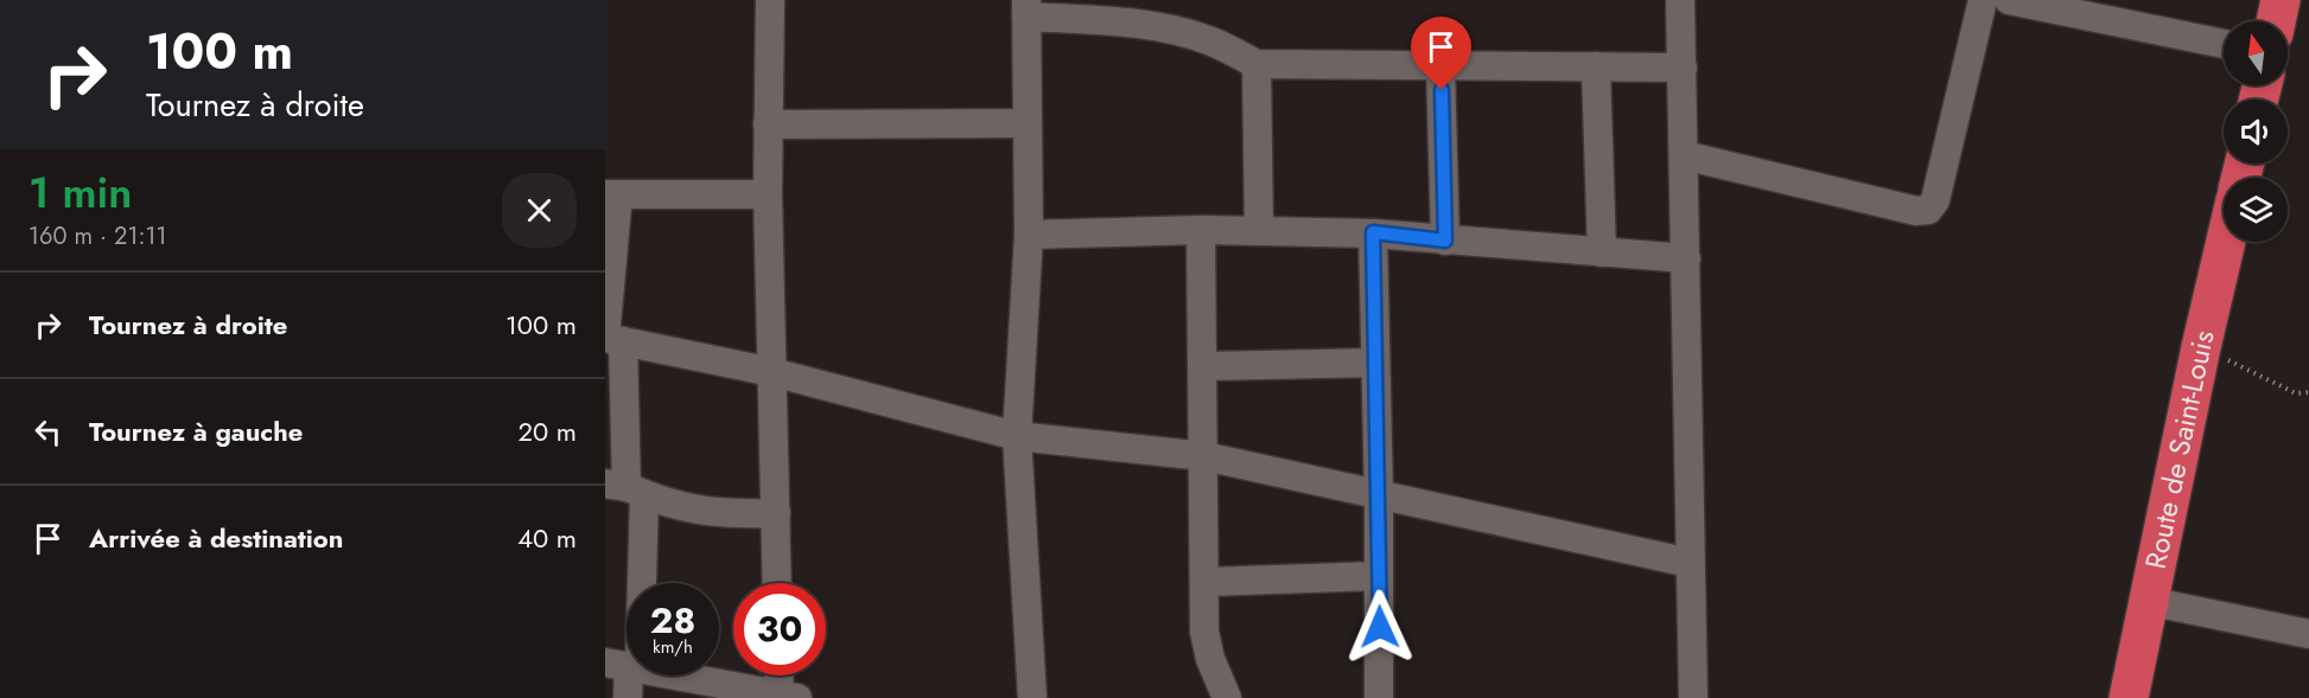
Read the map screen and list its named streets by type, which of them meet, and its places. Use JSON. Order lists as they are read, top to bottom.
{
  "streets": {
    "highway": ["Route de Saint-Louis"]
  },
  "north": "top",
  "page": {
    "turn": ["100 m", "Tournez à droite"],
    "heading": ["1 min", "160 m · 21:11"],
    "list": [
      {
        "name": "Tournez à droite",
        "value": "100 m"
      },
      {
        "name": "Tournez à gauche",
        "value": "20 m"
      },
      {
        "name": "Arrivée à destination",
        "value": "40 m"
      }
    ],
    "speed": "28 km/h",
    "limit": "30"
  }
}
